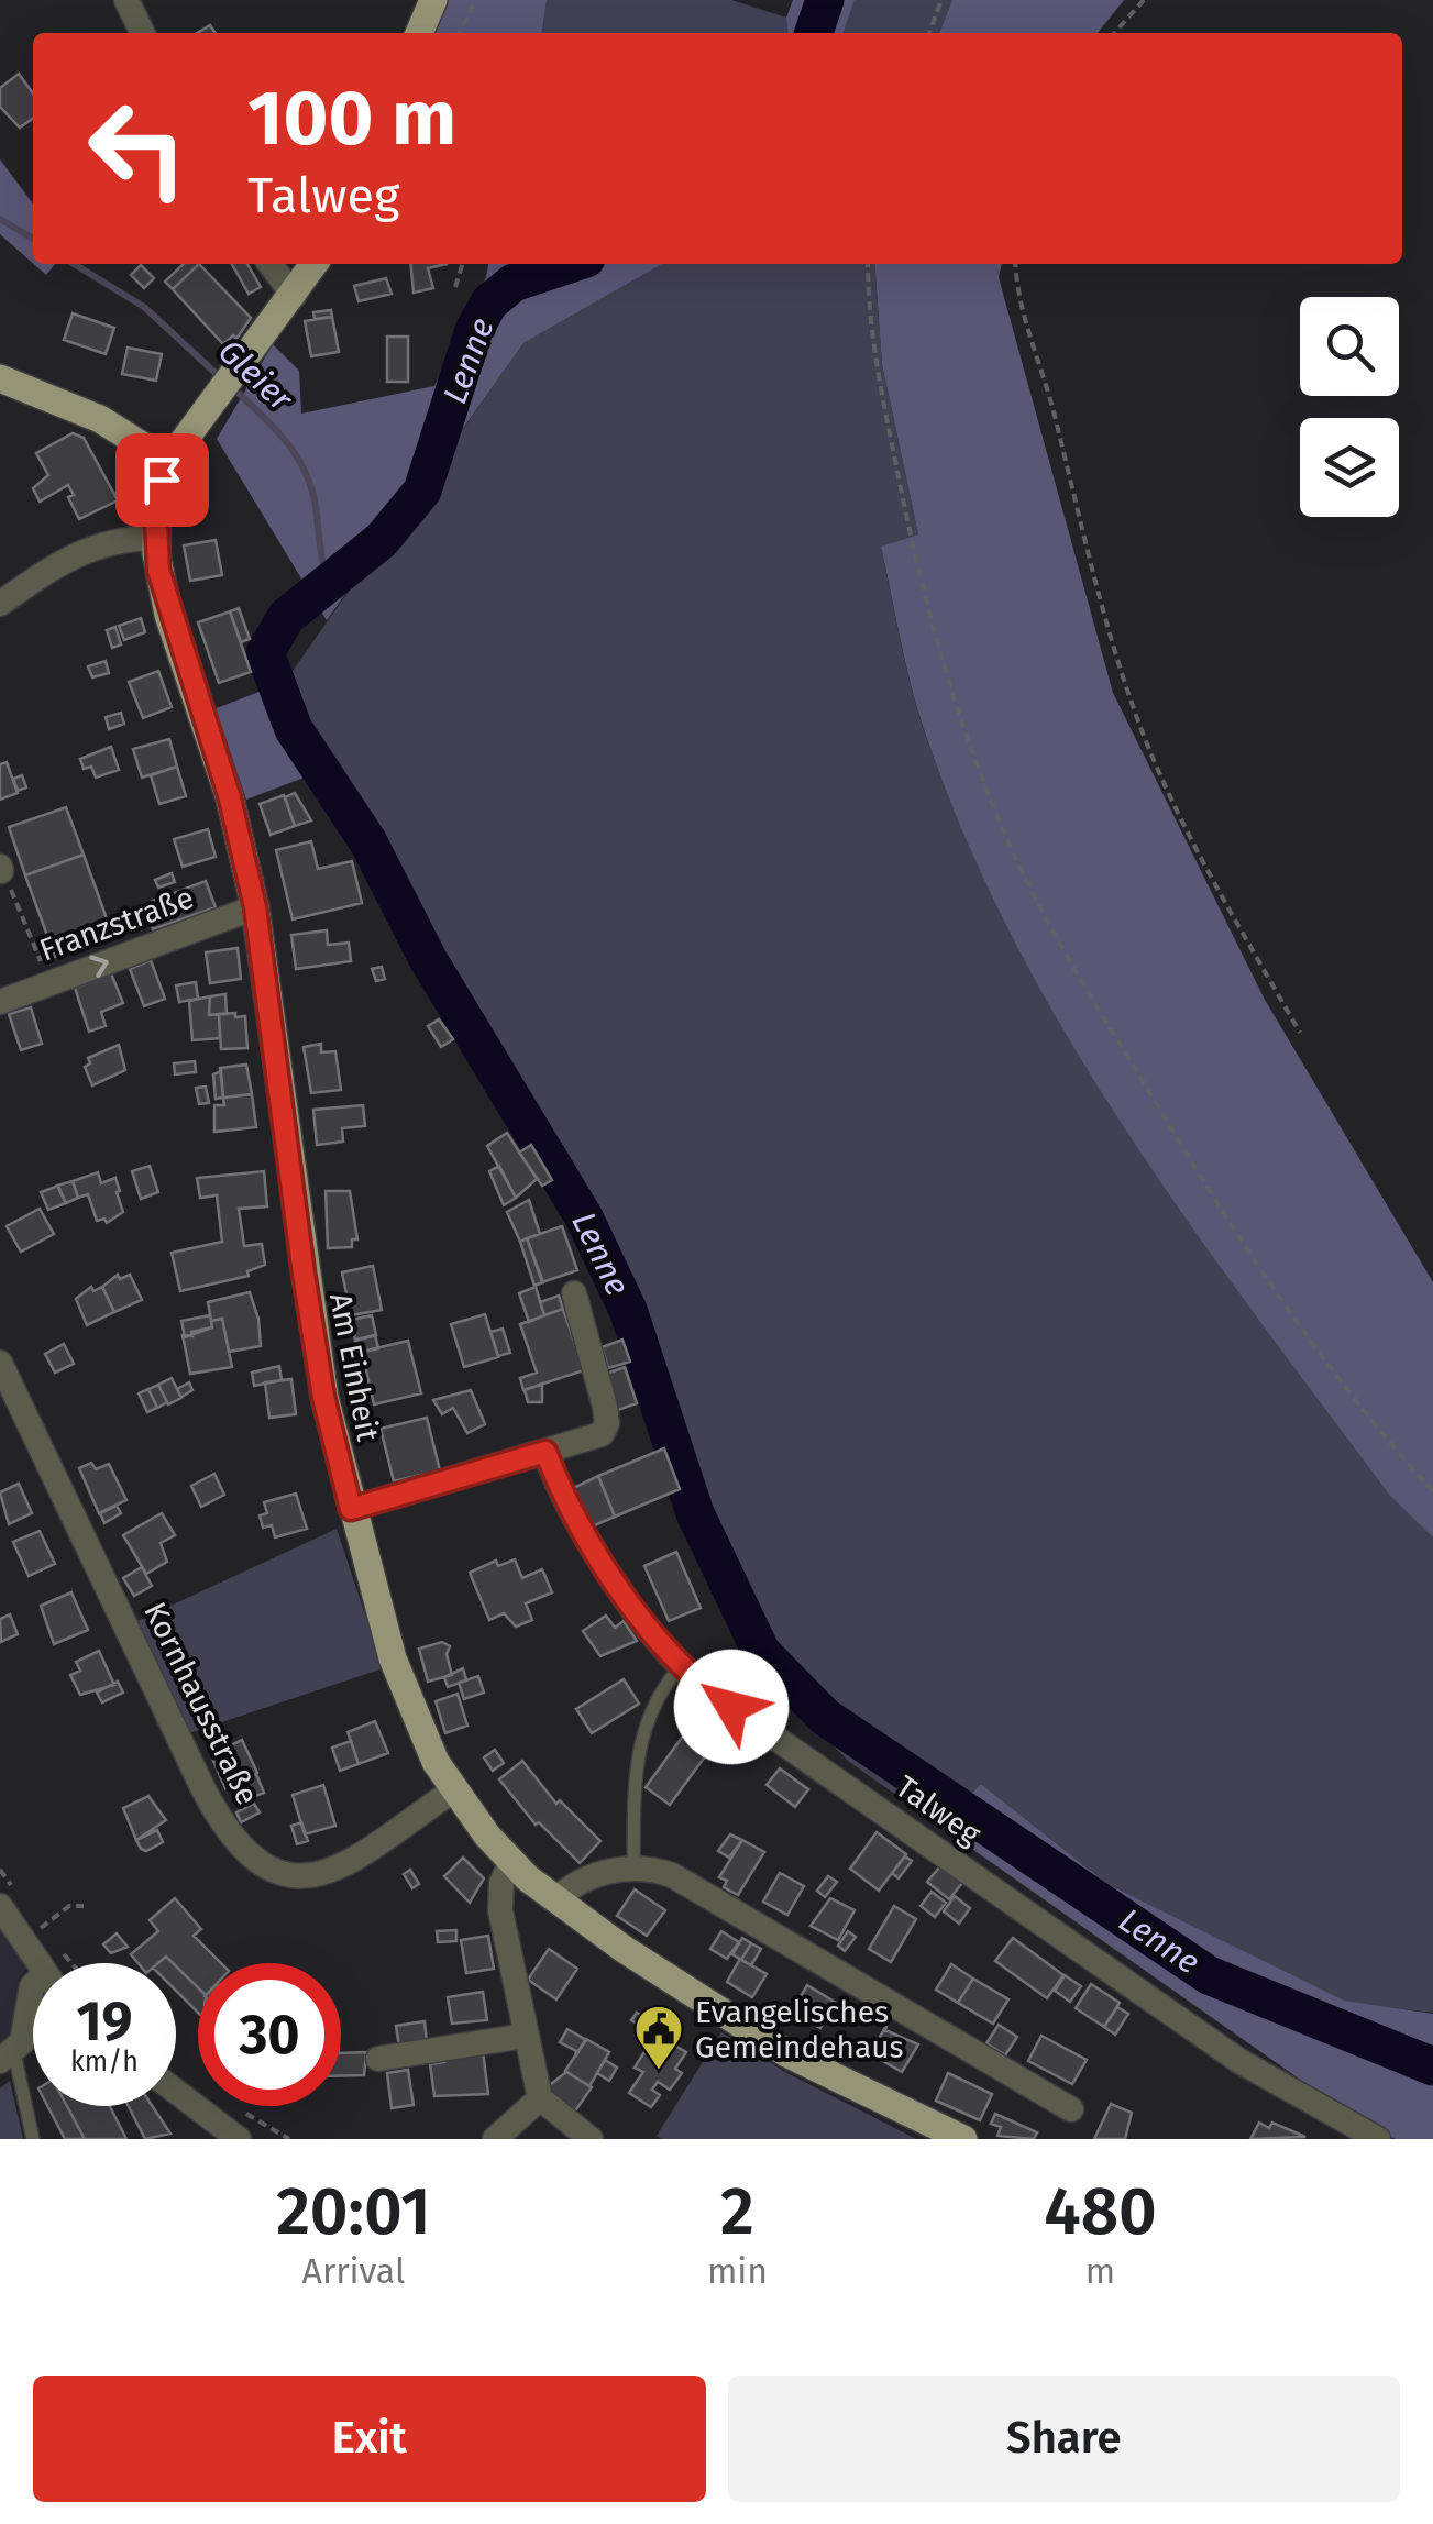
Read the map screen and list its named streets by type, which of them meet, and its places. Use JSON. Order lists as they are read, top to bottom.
{
  "streets": {
    "main road": ["Am Einheit"],
    "street": ["Franzstraße", "Kornhausstraße", "Talweg"]
  },
  "crossings": [
    ["Franzstraße", "Am Einheit"],
    ["Am Einheit", "Kornhausstraße"]
  ],
  "one_way": ["Franzstraße"],
  "water": ["Lenne", "Gleier"],
  "places": {
    "public building": ["Evangelisches Gemeindehaus"]
  },
  "page": {
    "turn": ["100 m", "Talweg"],
    "speed": "19 km/h",
    "limit": "30",
    "eta": [
      "20:01",
      "Arrival",
      "2",
      "min",
      "480",
      "m"
    ],
    "buttons": ["Exit", "Share"]
  }
}
